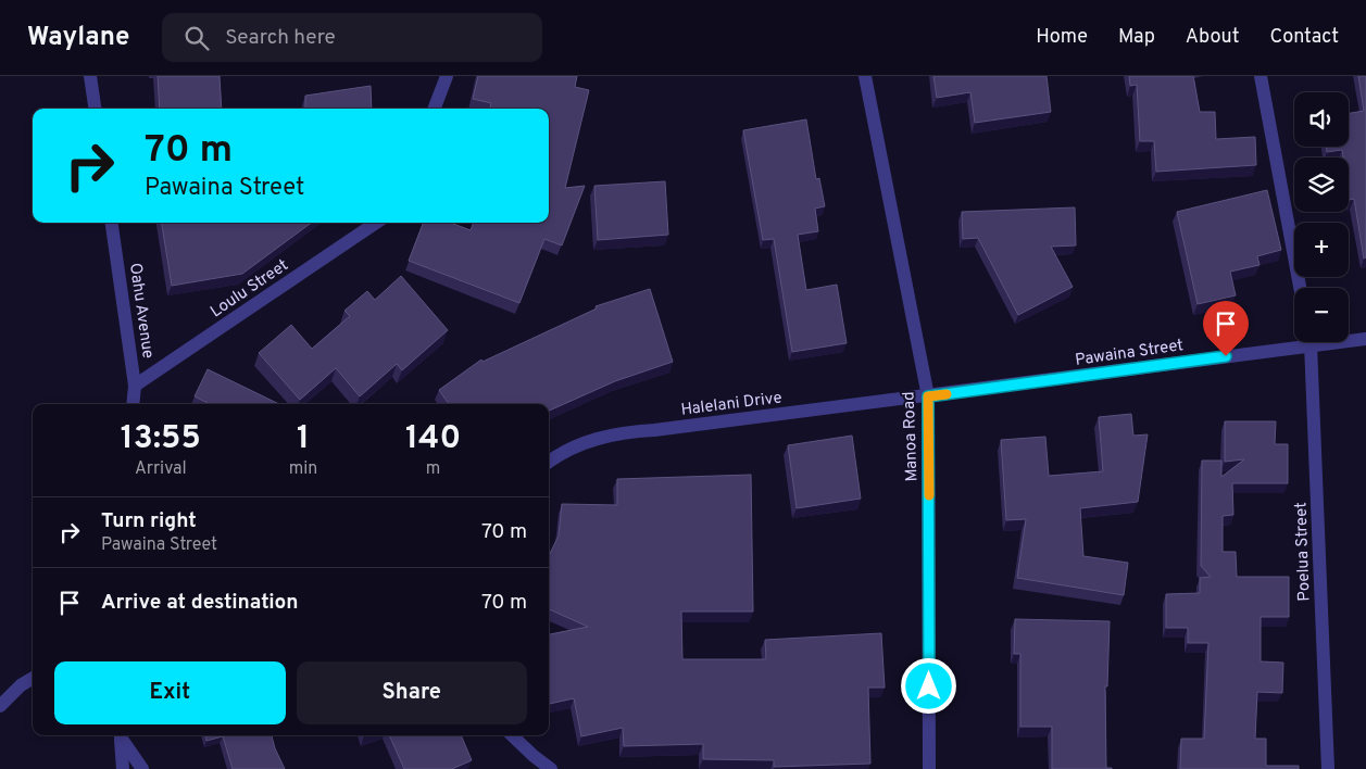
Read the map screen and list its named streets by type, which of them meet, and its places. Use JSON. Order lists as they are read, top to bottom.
{
  "streets": {
    "street": [
      "Loulu Street",
      "Oahu Avenue",
      "Pawaina Street",
      "Halelani Drive",
      "Manoa Road",
      "Poelua Street"
    ]
  },
  "crossings": [
    ["Loulu Street", "Oahu Avenue"],
    ["Pawaina Street", "Halelani Drive"],
    ["Pawaina Street", "Manoa Road"],
    ["Halelani Drive", "Manoa Road"]
  ],
  "page": {
    "header": "Waylane",
    "search": "Search here",
    "nav": [
      "Home",
      "Map",
      "About",
      "Contact"
    ],
    "map_buttons": ["+", "−"],
    "turn": ["70 m", "Pawaina Street"],
    "eta": [
      "13:55",
      "Arrival",
      "1",
      "min",
      "140",
      "m"
    ],
    "list": [
      {
        "name": "Turn right",
        "note": "Pawaina Street",
        "value": "70 m"
      },
      {
        "name": "Arrive at destination",
        "value": "70 m"
      }
    ],
    "buttons": ["Exit", "Share"]
  }
}
